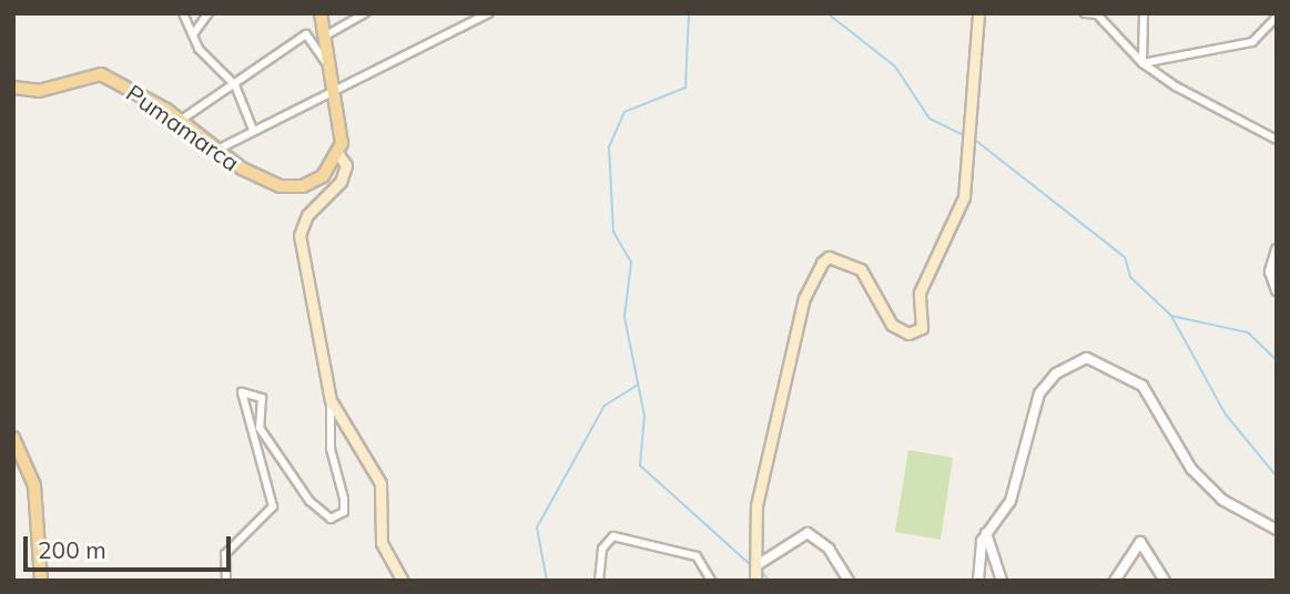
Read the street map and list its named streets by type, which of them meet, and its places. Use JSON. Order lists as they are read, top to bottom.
{
  "streets": {
    "main road": ["Pumamarca"]
  },
  "scale_bar": "200 m"
}
